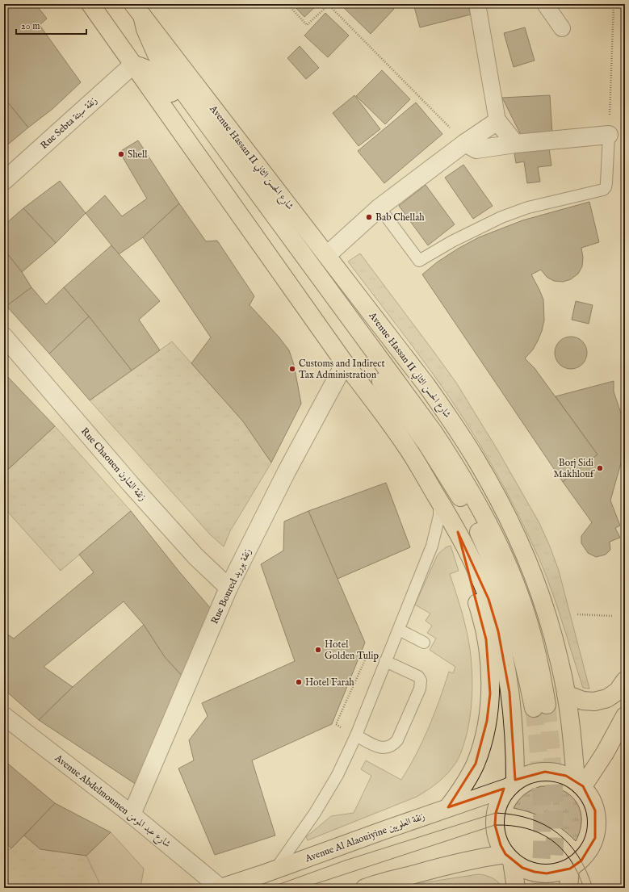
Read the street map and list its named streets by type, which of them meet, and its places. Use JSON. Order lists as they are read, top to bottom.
{
  "streets": {
    "main road": ["Avenue Hassan II شارع الحسن الثاني", "Avenue Al Alaouiyine زنقة العلويين"],
    "street": [
      "Rue Sebta زنقة سبتة",
      "Rue Chaouen زنقة الشاون",
      "Rue Boured زنقة بوريد",
      "Avenue Abdelmoumen شارع عبد المومن"
    ]
  },
  "crossings": [
    ["Avenue Hassan II شارع الحسن الثاني", "Avenue Al Alaouiyine زنقة العلويين"],
    ["Rue Chaouen زنقة الشاون", "Rue Boured زنقة بوريد"],
    ["Rue Boured زنقة بوريد", "Avenue Abdelmoumen شارع عبد المومن"],
    ["Avenue Abdelmoumen شارع عبد المومن", "Avenue Al Alaouiyine زنقة العلويين"]
  ],
  "places": [
    "Shell",
    "Bab Chellah",
    "Customs and Indirect Tax Administration",
    "Borj Sidi Makhlouf",
    "Hotel Golden Tulip",
    "Hotel Farah"
  ],
  "scale_bar": "20 m"
}
